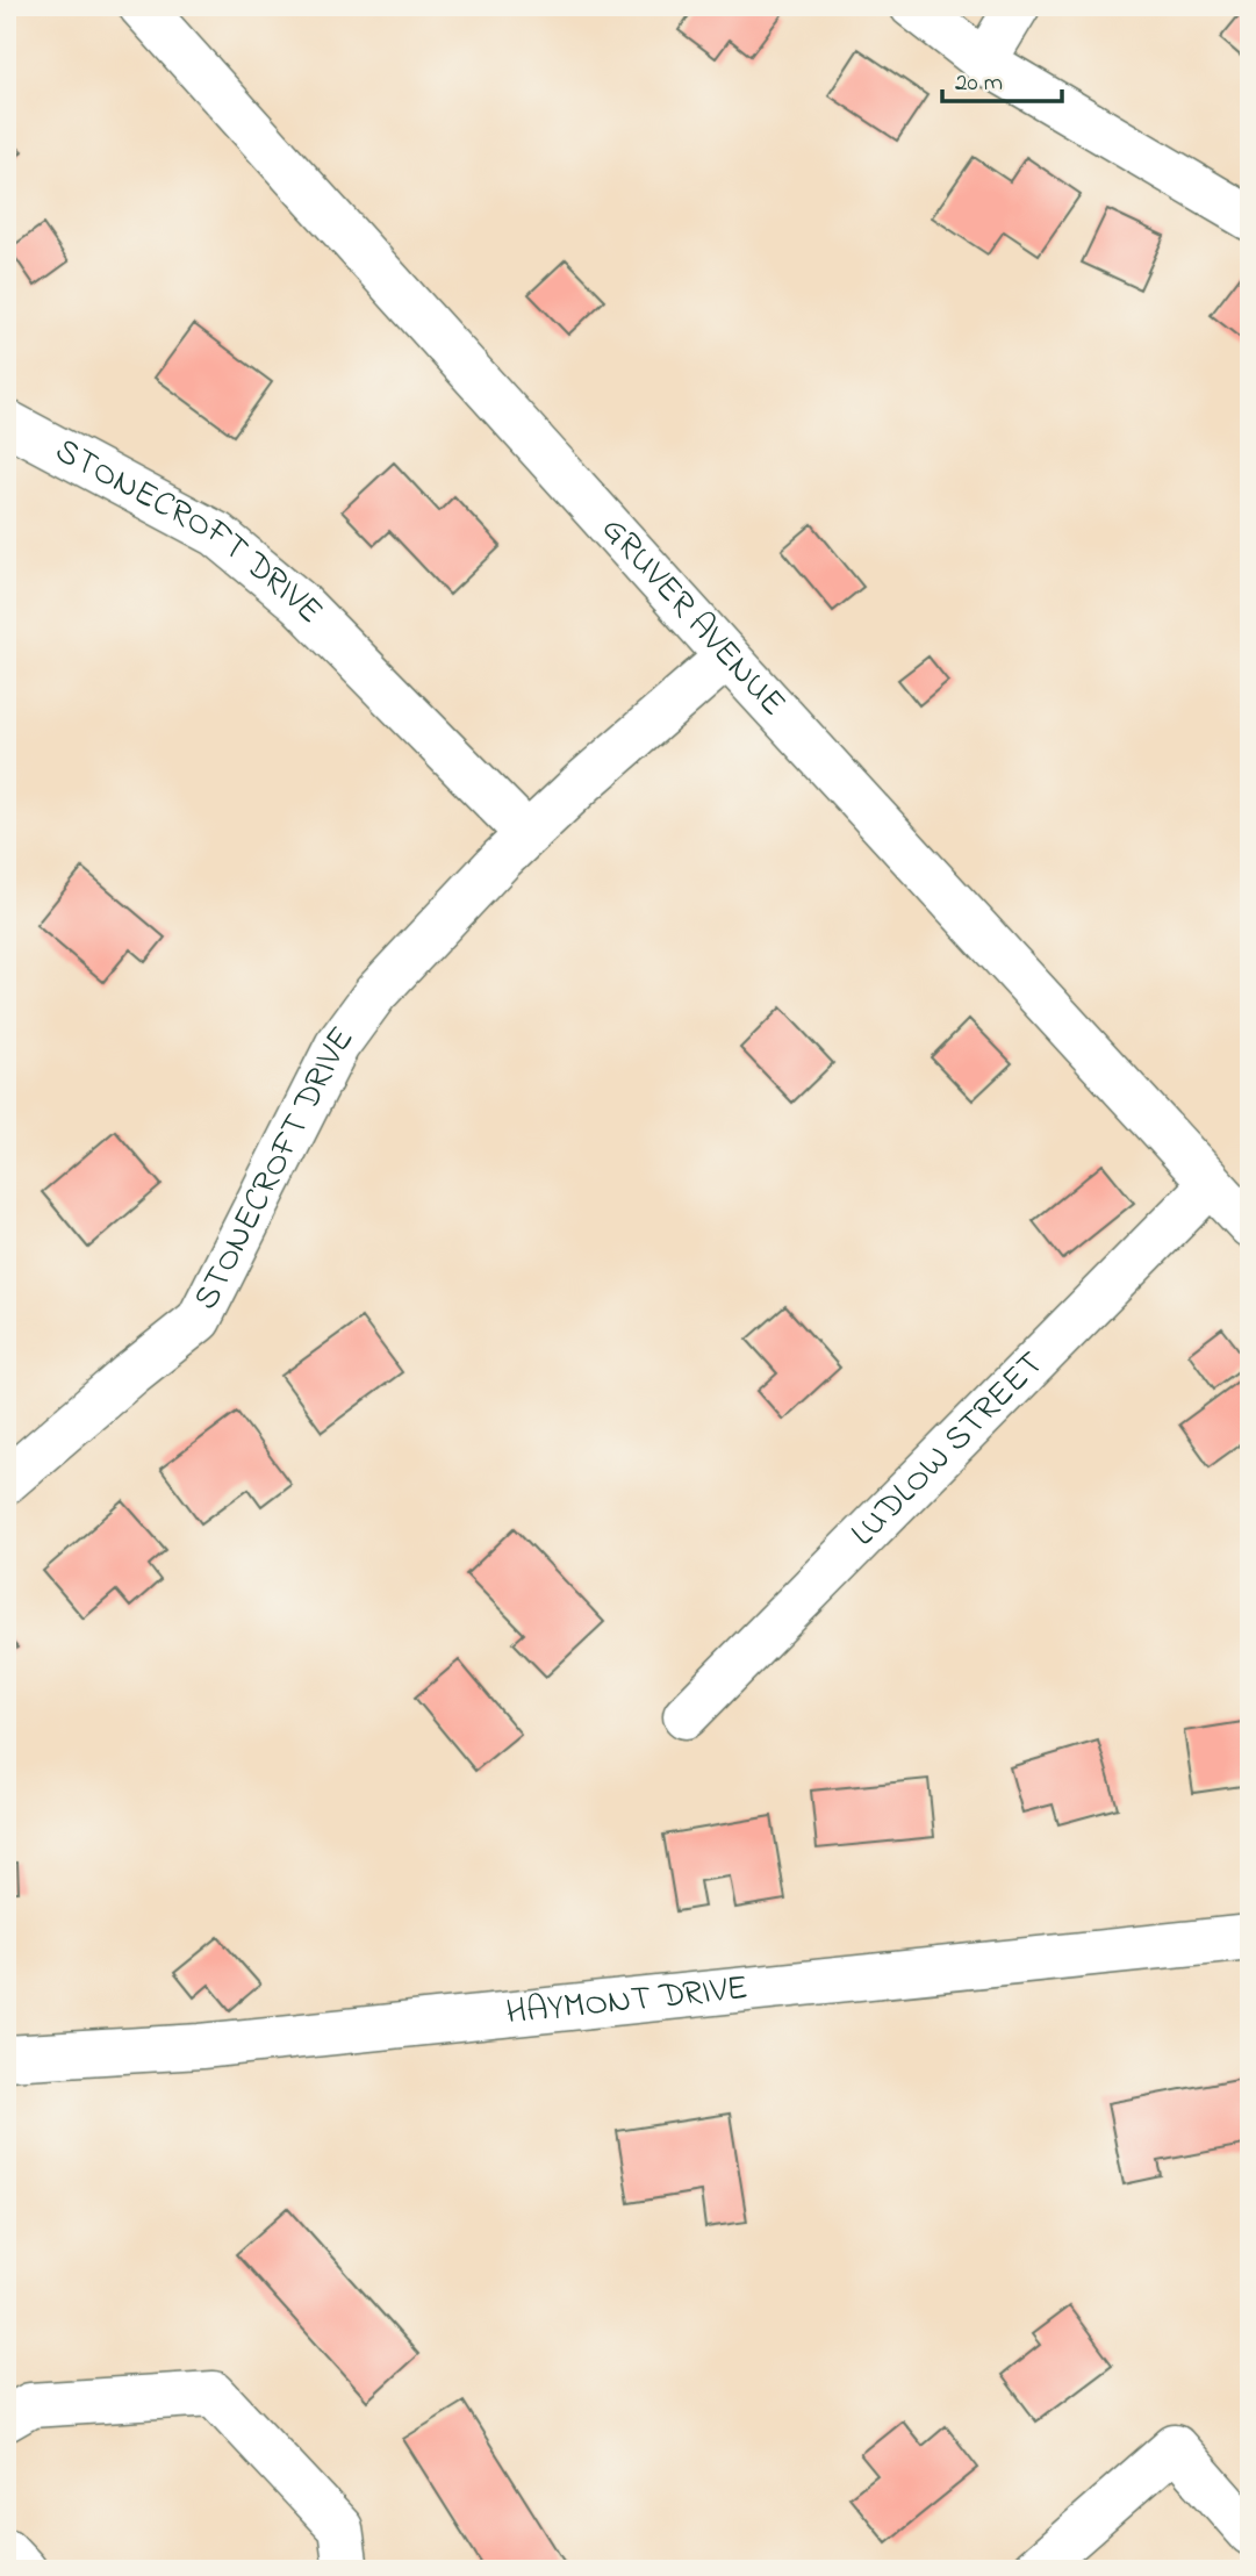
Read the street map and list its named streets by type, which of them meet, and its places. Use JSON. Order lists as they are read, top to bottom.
{
  "streets": {
    "street": [
      "STONECROFT DRIVE",
      "GRUVER AVENUE",
      "LUDLOW STREET",
      "HAYMONT DRIVE"
    ]
  },
  "crossings": [
    ["STONECROFT DRIVE", "GRUVER AVENUE"],
    ["GRUVER AVENUE", "LUDLOW STREET"]
  ],
  "scale_bar": "20 m"
}
